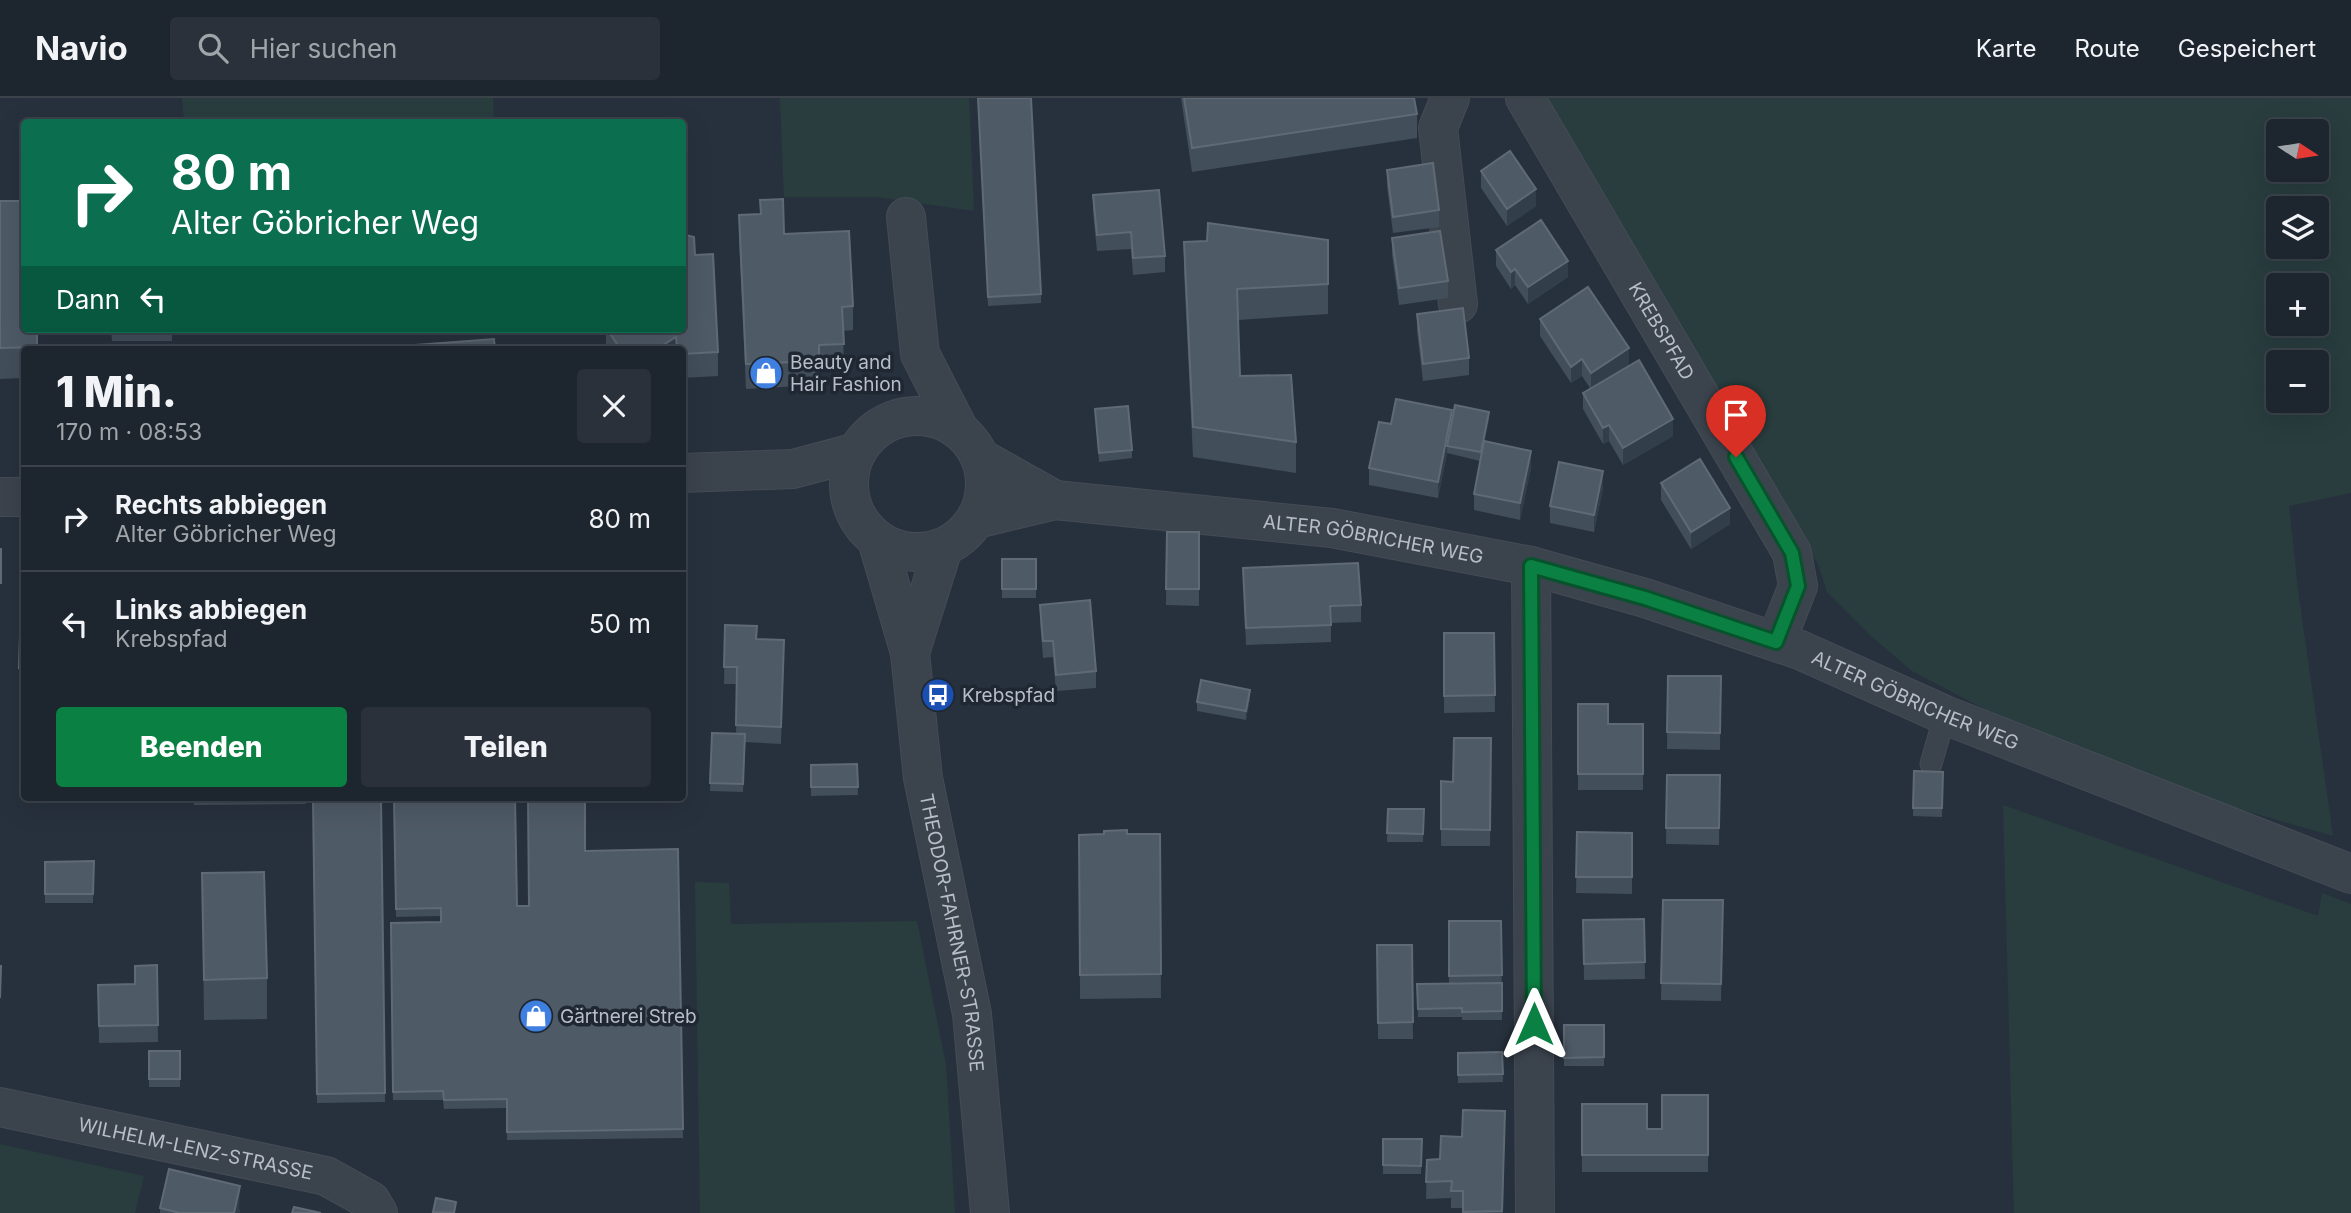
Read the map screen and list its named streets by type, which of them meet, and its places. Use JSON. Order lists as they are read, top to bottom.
{
  "streets": {
    "street": [
      "KREBSPFAD",
      "ALTER GÖBRICHER WEG",
      "THEODOR-FAHRNER-STRASSE",
      "WILHELM-LENZ-STRASSE"
    ]
  },
  "crossings": [
    ["KREBSPFAD", "ALTER GÖBRICHER WEG"],
    ["ALTER GÖBRICHER WEG", "THEODOR-FAHRNER-STRASSE"]
  ],
  "places": {
    "shop": ["Beauty and Hair Fashion", "Gärtnerei Streb"],
    "bus stop": ["Krebspfad"]
  },
  "north": "right",
  "page": {
    "header": "Navio",
    "search": "Hier suchen",
    "nav": ["Karte", "Route", "Gespeichert"],
    "map_buttons": ["+", "−"],
    "turn": ["80 m", "Alter Göbricher Weg"],
    "then": "Dann",
    "heading": ["1 Min.", "170 m · 08:53"],
    "list": [
      {
        "name": "Rechts abbiegen",
        "note": "Alter Göbricher Weg",
        "value": "80 m"
      },
      {
        "name": "Links abbiegen",
        "note": "Krebspfad",
        "value": "50 m"
      }
    ],
    "buttons": ["Beenden", "Teilen"]
  }
}
